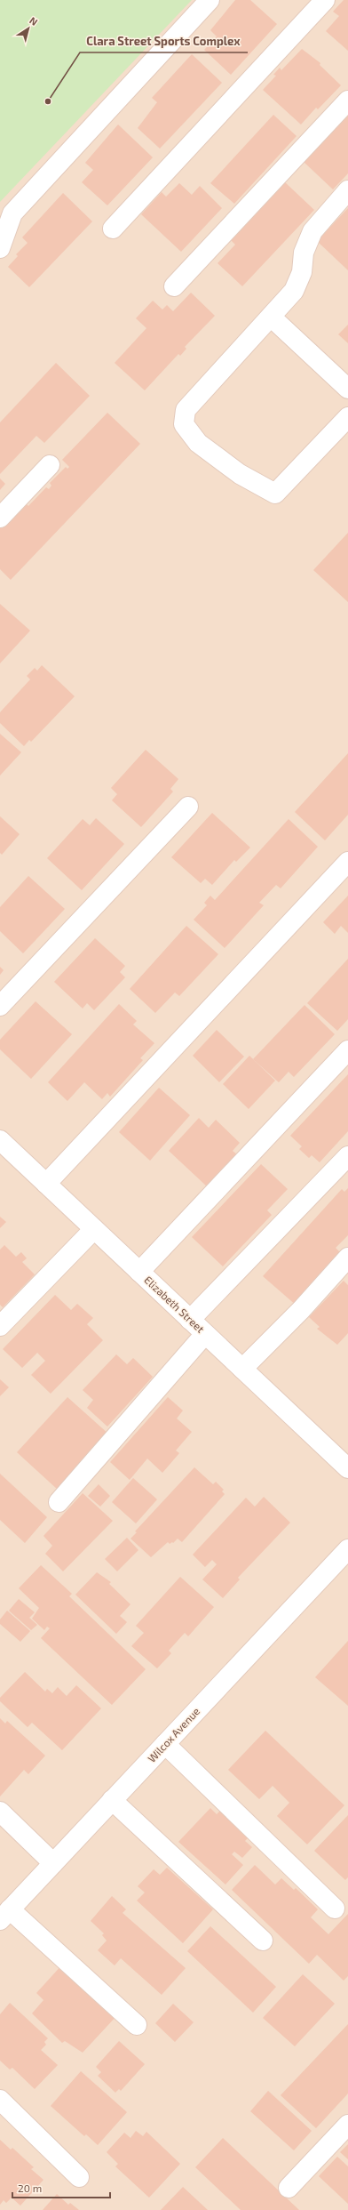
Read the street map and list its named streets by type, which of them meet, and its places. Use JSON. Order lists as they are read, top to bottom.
{
  "streets": {
    "street": ["Elizabeth Street", "Wilcox Avenue"]
  },
  "places": ["Clara Street Sports Complex"],
  "scale_bar": "20 m",
  "north": "top right"
}
